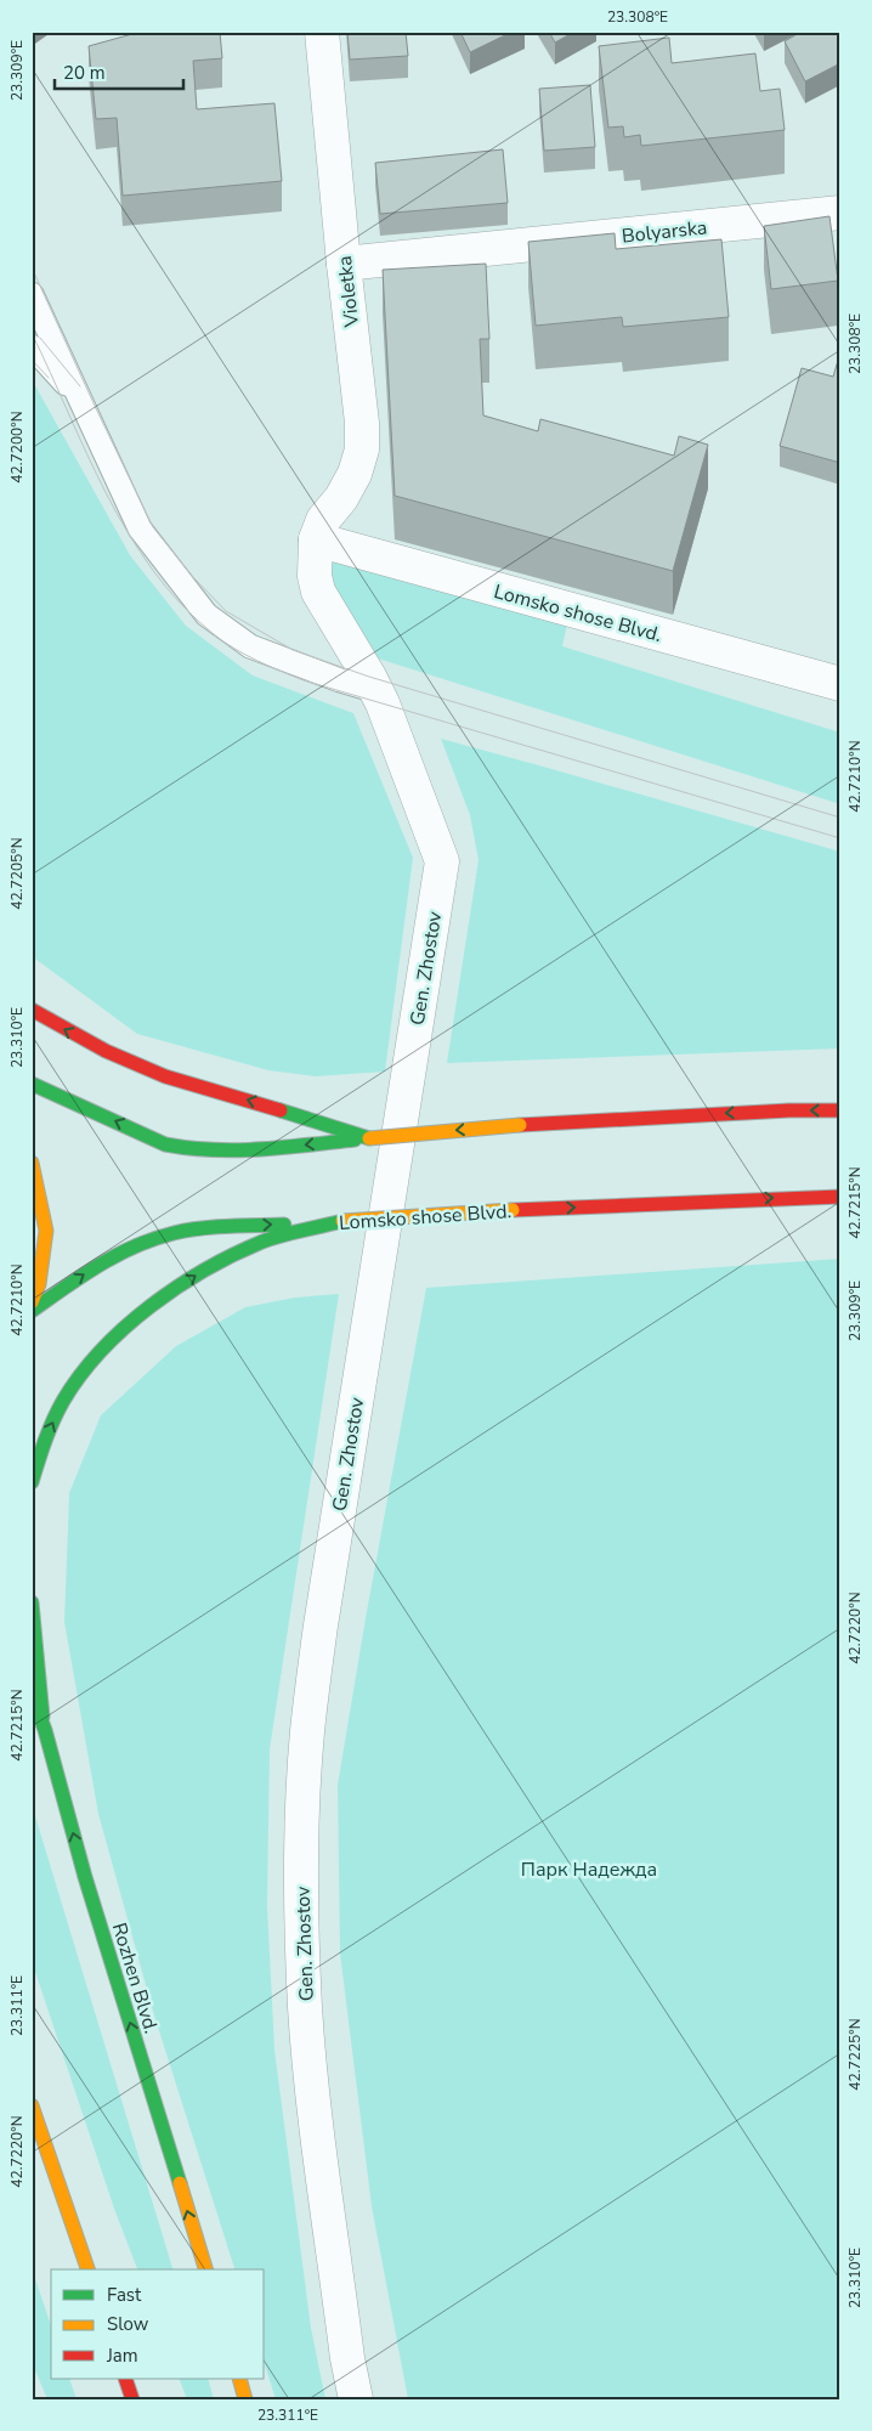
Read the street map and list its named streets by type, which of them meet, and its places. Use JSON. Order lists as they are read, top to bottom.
{
  "streets": {
    "main road": ["Lomsko shose Blvd.", "Rozhen Blvd."],
    "street": ["Bolyarska", "Violetka", "Gen. Zhostov"]
  },
  "crossings": [
    ["Bolyarska", "Violetka"],
    ["Violetka", "Lomsko shose Blvd."],
    ["Violetka", "Gen. Zhostov"],
    ["Lomsko shose Blvd.", "Gen. Zhostov"]
  ],
  "one_way": ["Lomsko shose Blvd."],
  "parks": ["Парк Надежда"],
  "legend": ["Fast", "Slow", "Jam"],
  "scale_bar": "20 m",
  "coordinates": [
    "23.308°E",
    "23.309°E",
    "42.7200°N",
    "42.7210°N",
    "42.7205°N",
    "23.310°E",
    "42.7215°N",
    "42.7220°N",
    "23.311°E",
    "42.7225°N"
  ]
}
